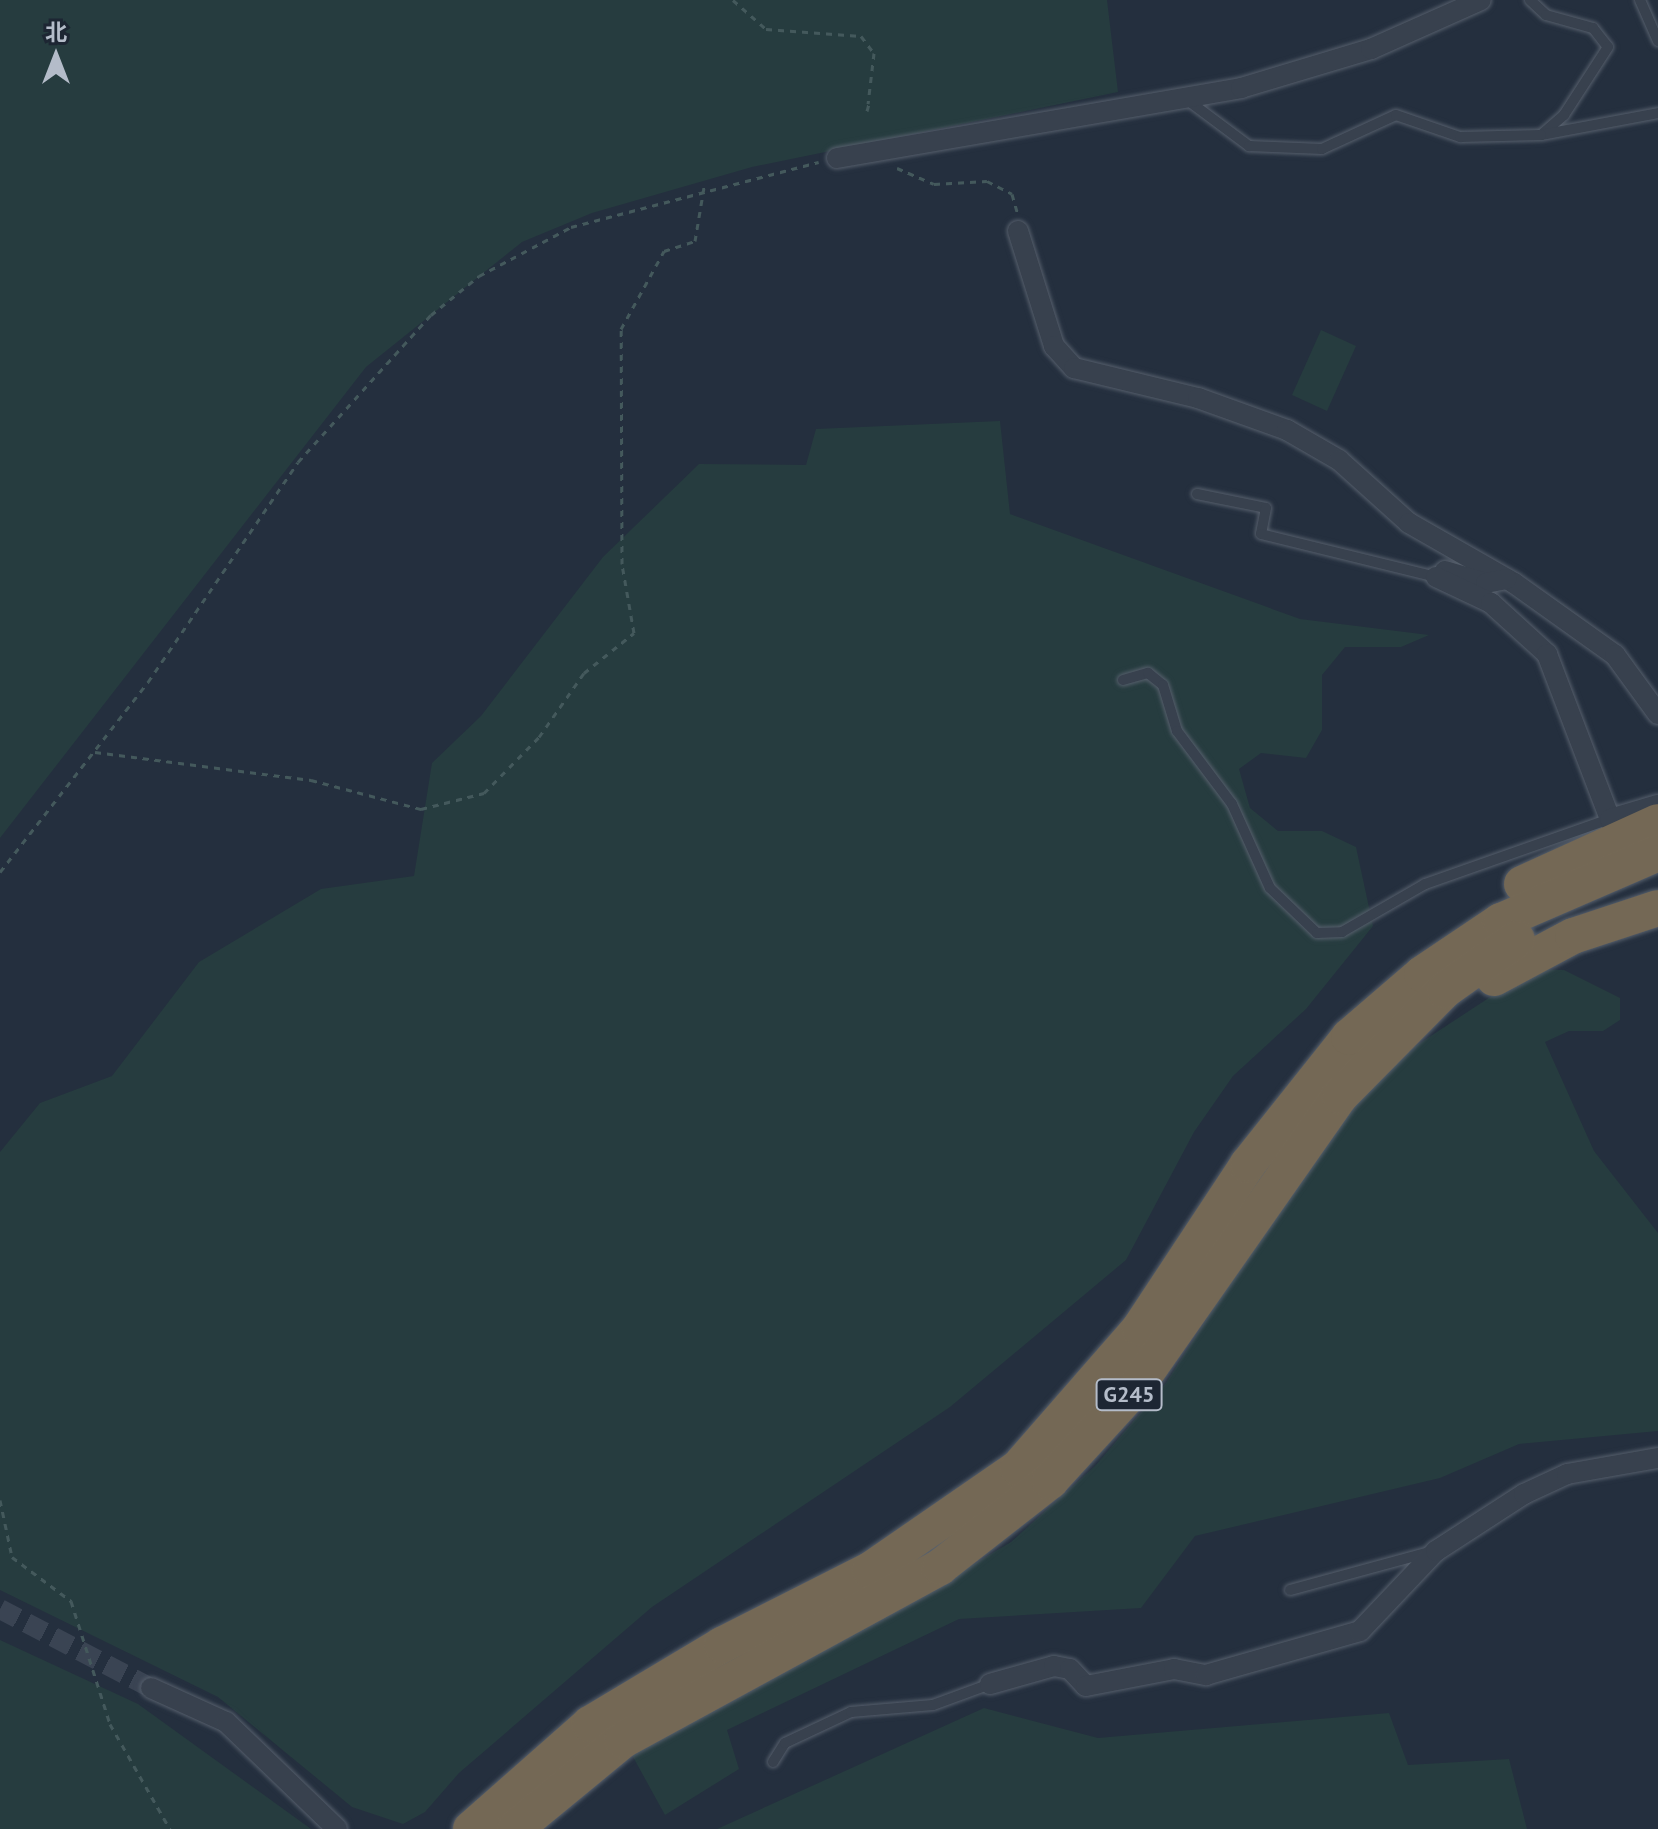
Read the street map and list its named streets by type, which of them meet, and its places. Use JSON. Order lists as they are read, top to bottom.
{
  "streets": {
    "highway": ["G245"]
  },
  "north": "top"
}
